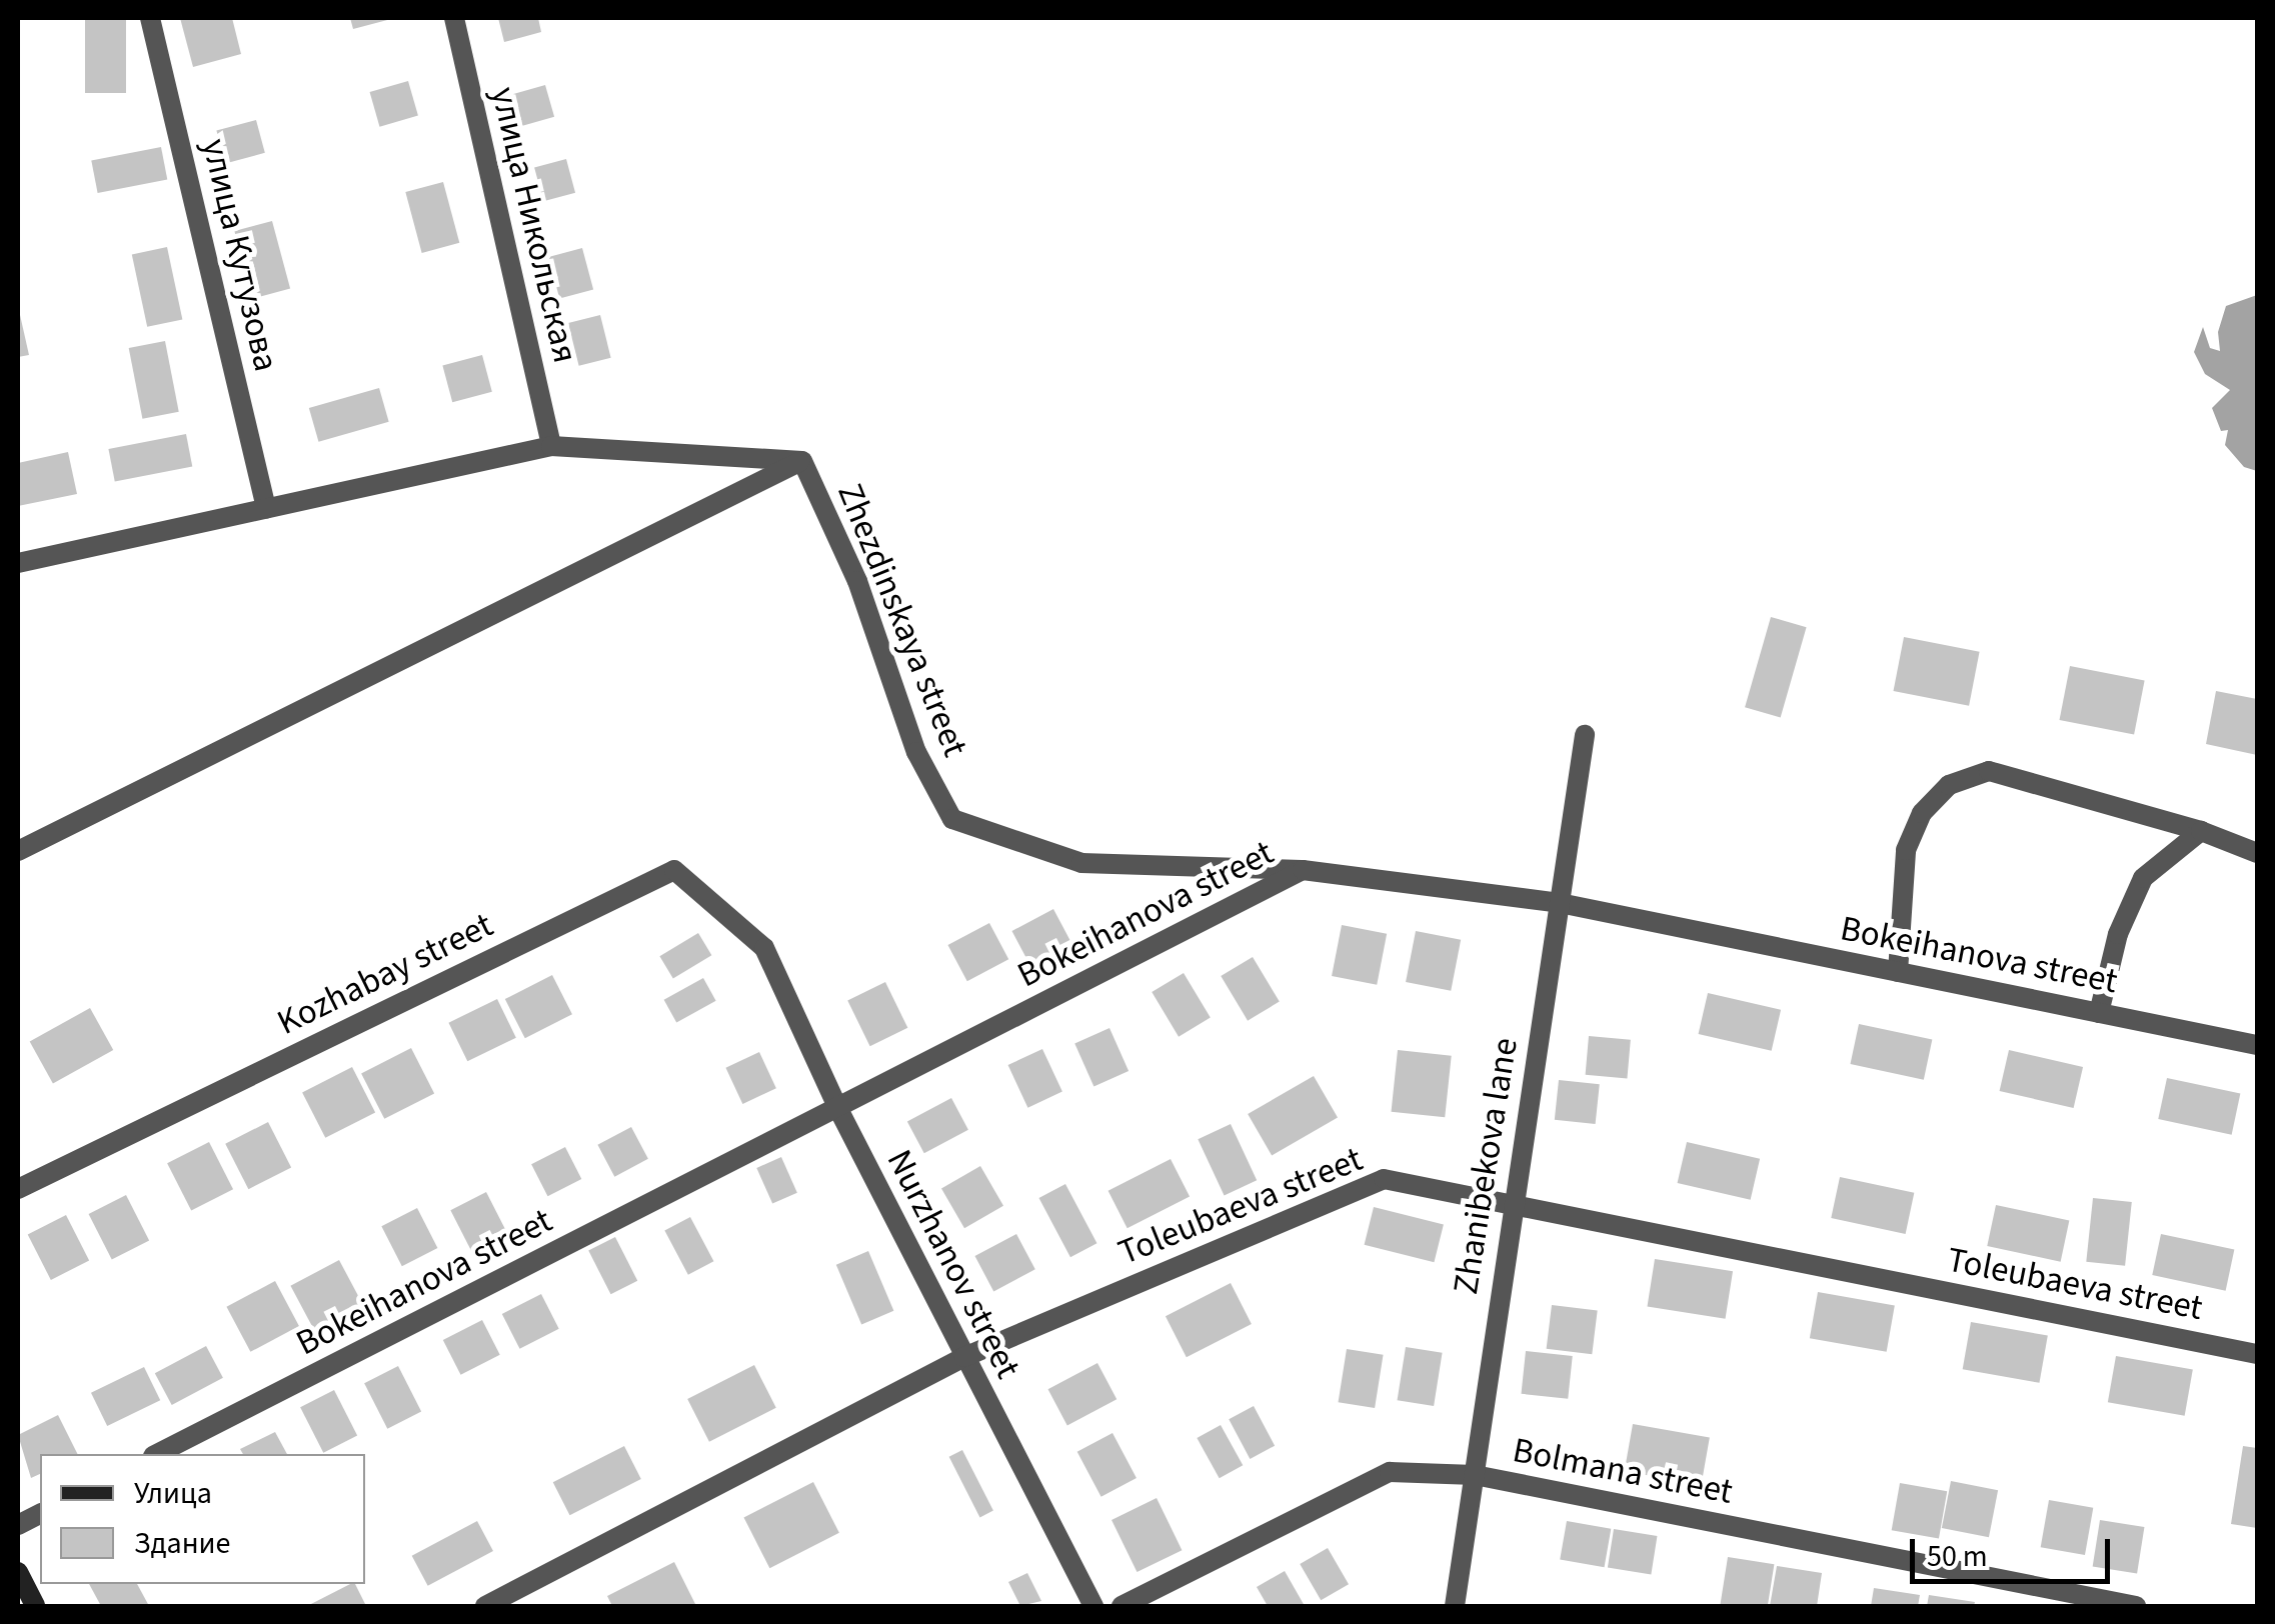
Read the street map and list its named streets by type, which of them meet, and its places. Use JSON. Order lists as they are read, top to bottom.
{
  "streets": {
    "street": [
      "улица Никольская",
      "улица Кутузова",
      "Zhezdinskaya street",
      "Bokeihanova street",
      "Kozhabay street",
      "Zhanibekova lane",
      "Toleubaeva street",
      "Nurzhanov street",
      "Bolmana street"
    ]
  },
  "crossings": [
    ["улица Никольская", "Zhezdinskaya street"],
    ["улица Кутузова", "Zhezdinskaya street"],
    ["Zhezdinskaya street", "Bokeihanova street"],
    ["Bokeihanova street", "Zhanibekova lane"],
    ["Bokeihanova street", "Nurzhanov street"],
    ["Kozhabay street", "Nurzhanov street"],
    ["Zhanibekova lane", "Toleubaeva street"],
    ["Zhanibekova lane", "Bolmana street"],
    ["Toleubaeva street", "Nurzhanov street"]
  ],
  "legend": ["Улица", "Здание"],
  "scale_bar": "50 m"
}
